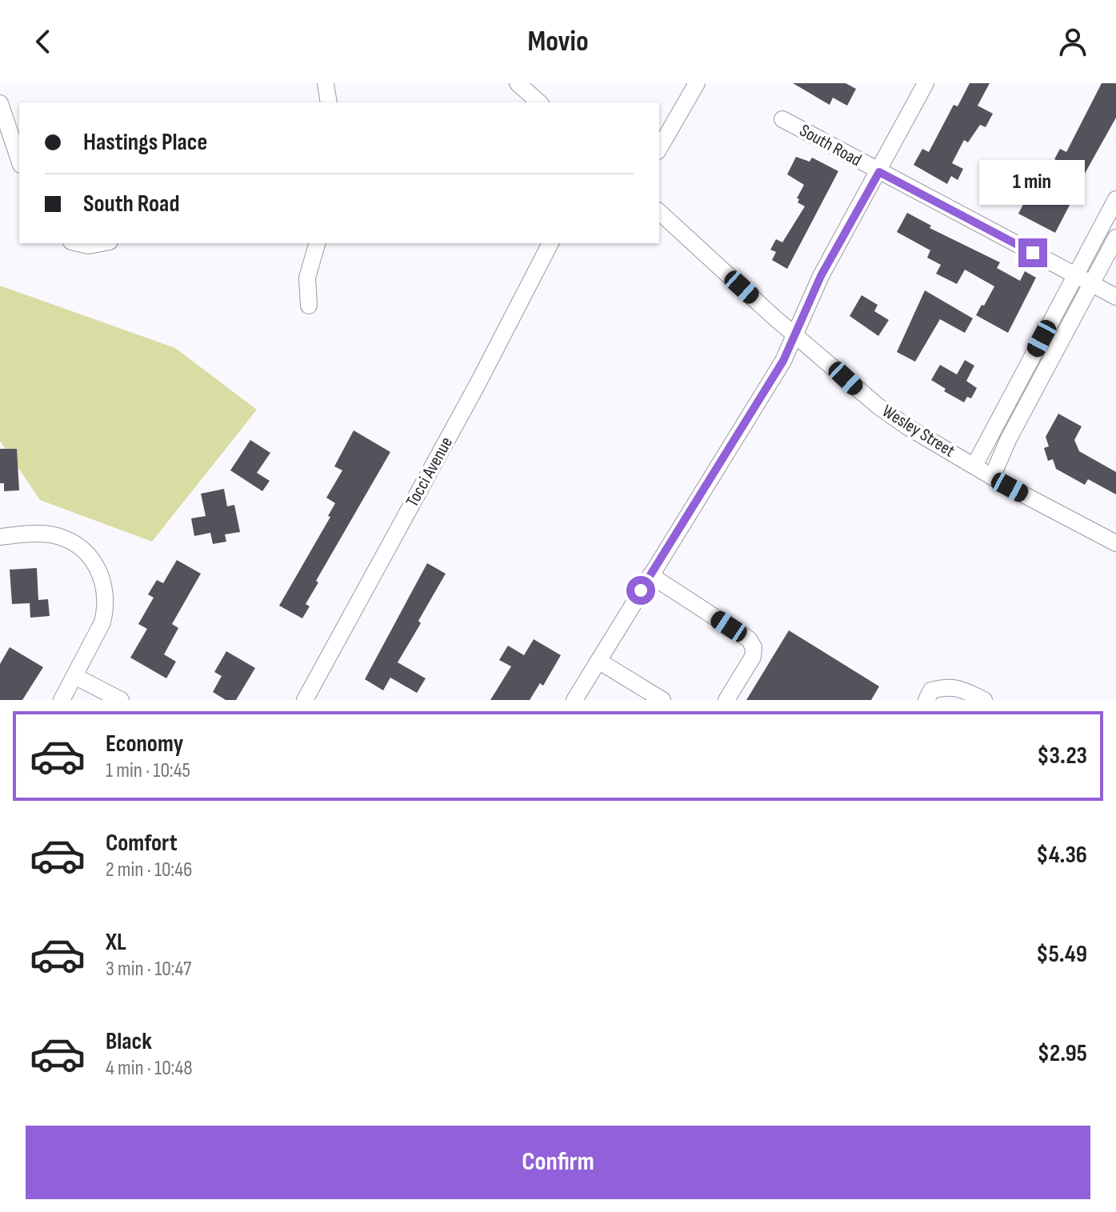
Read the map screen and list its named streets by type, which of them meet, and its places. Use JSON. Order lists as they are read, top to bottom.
{
  "streets": {
    "street": ["South Road", "Wesley Street", "Tocci Avenue"]
  },
  "page": {
    "header": "Movio",
    "banner": ["Hastings Place", "South Road"],
    "bubble": "1 min",
    "list": [
      {
        "name": "Economy",
        "note": "1 min · 10:45",
        "value": "$3.23"
      },
      {
        "name": "Comfort",
        "note": "2 min · 10:46",
        "value": "$4.36"
      },
      {
        "name": "XL",
        "note": "3 min · 10:47",
        "value": "$5.49"
      },
      {
        "name": "Black",
        "note": "4 min · 10:48",
        "value": "$2.95"
      }
    ],
    "buttons": "Confirm"
  }
}
